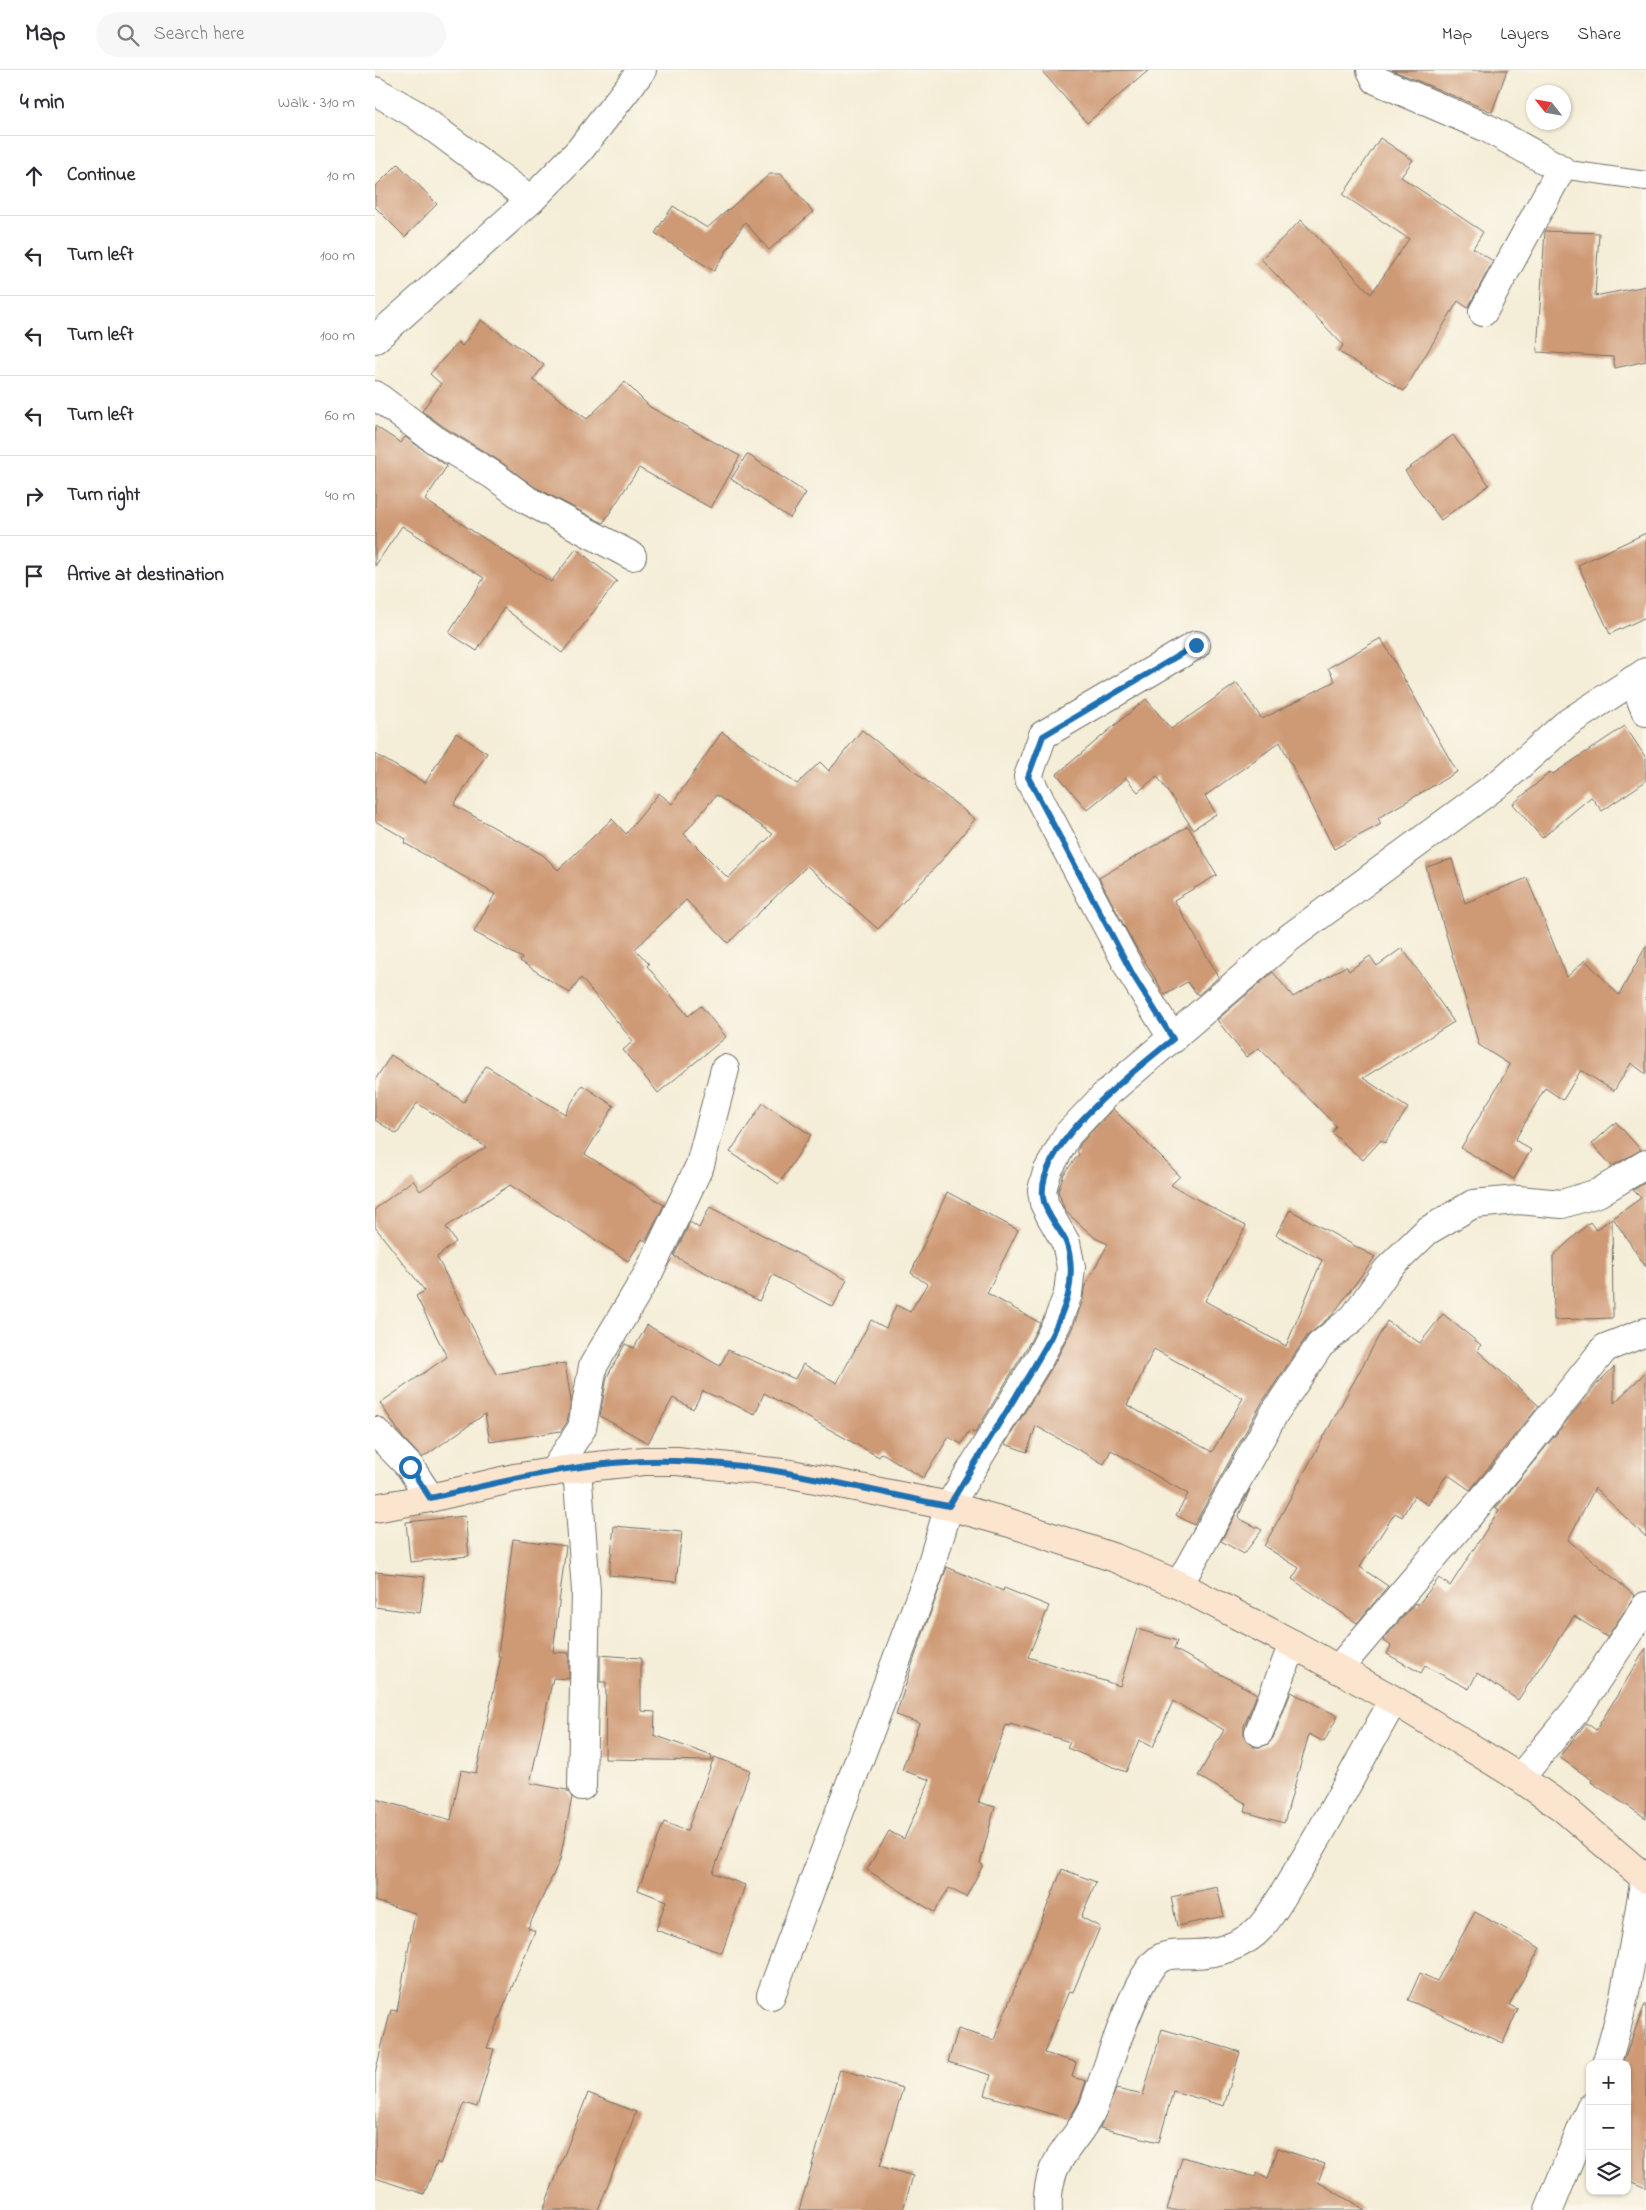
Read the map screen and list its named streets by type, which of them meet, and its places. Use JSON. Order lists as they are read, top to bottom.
{
  "north": "top left",
  "page": {
    "header": "Map",
    "search": "Search here",
    "nav": ["Map", "Layers", "Share"],
    "heading": ["4 min", "Walk · 310 m"],
    "list": [
      ["Continue", "10 m"],
      ["Turn left", "100 m"],
      ["Turn left", "100 m"],
      ["Turn left", "60 m"],
      ["Turn right", "40 m"],
      "Arrive at destination"
    ],
    "map_buttons": ["+", "−"]
  }
}
